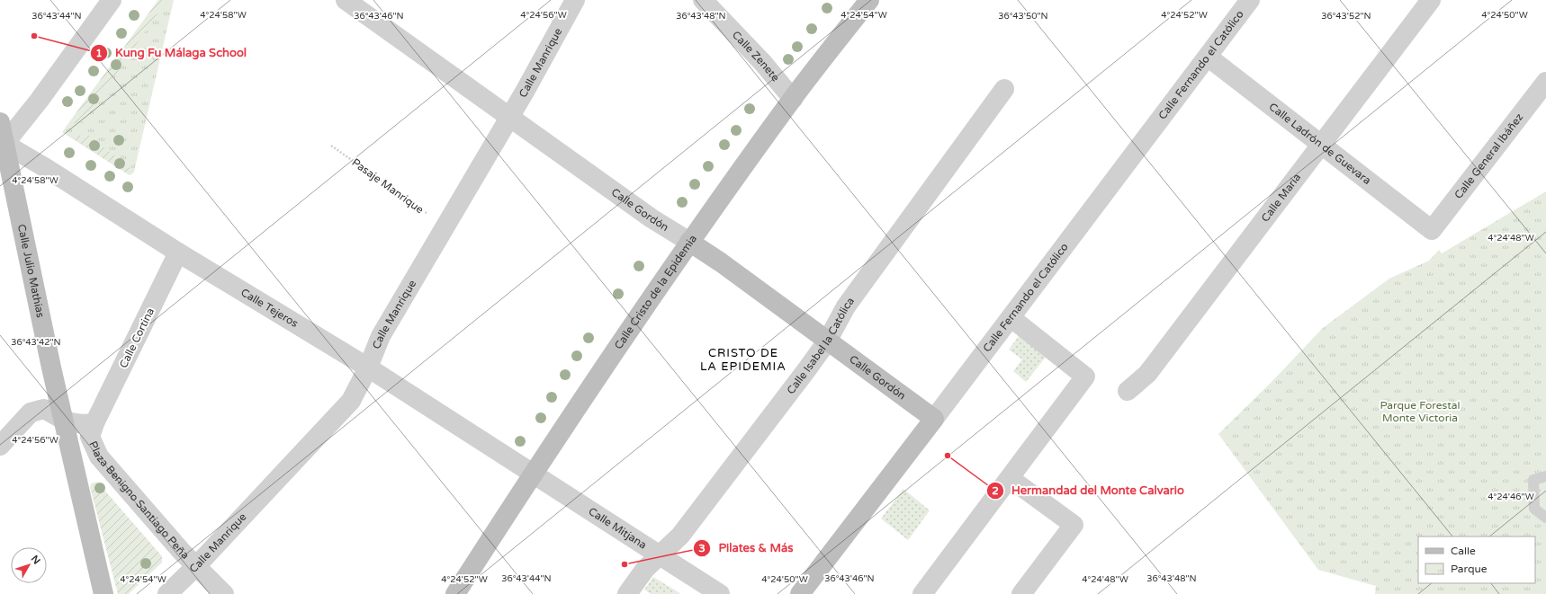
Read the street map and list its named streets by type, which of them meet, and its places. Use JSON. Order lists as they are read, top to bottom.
{
  "streets": {
    "street": [
      "Calle Zenete",
      "Calle Manrique",
      "Calle Fernando el Católico",
      "Calle Ladrón de Guevara",
      "Calle General Ibáñez",
      "Calle María",
      "Calle Gordón",
      "Calle Julio Mathias",
      "Calle Cristo de la Epidemia",
      "Calle Tejeros",
      "Calle Cortina",
      "Calle Isabel la Católica",
      "Plaza Benigno Santiago Peña",
      "Calle Mitjana"
    ],
    "path": ["Pasaje Manrique"]
  },
  "crossings": [
    ["Calle Zenete", "Calle Cristo de la Epidemia"],
    ["Calle Manrique", "Pasaje Manrique"],
    ["Calle Manrique", "Calle Gordón"],
    ["Calle Manrique", "Calle Tejeros"],
    ["Calle Manrique", "Plaza Benigno Santiago Peña"],
    ["Calle Fernando el Católico", "Calle Ladrón de Guevara"],
    ["Calle Fernando el Católico", "Calle Gordón"],
    ["Calle Ladrón de Guevara", "Calle General Ibáñez"],
    ["Calle Ladrón de Guevara", "Calle María"],
    ["Calle Gordón", "Calle Cristo de la Epidemia"],
    ["Calle Gordón", "Calle Isabel la Católica"],
    ["Calle Julio Mathias", "Calle Tejeros"],
    ["Calle Julio Mathias", "Plaza Benigno Santiago Peña"],
    ["Calle Cristo de la Epidemia", "Calle Tejeros"],
    ["Calle Cristo de la Epidemia", "Calle Mitjana"],
    ["Calle Tejeros", "Calle Cortina"],
    ["Calle Tejeros", "Calle Mitjana"],
    ["Calle Cortina", "Plaza Benigno Santiago Peña"],
    ["Calle Isabel la Católica", "Calle Mitjana"]
  ],
  "districts": ["CRISTO DE LA EPIDEMIA"],
  "parks": ["Parque Forestal Monte Victoria"],
  "places": ["Kung Fu Málaga School", "Hermandad del Monte Calvario", "Pilates & Más"],
  "legend": ["Calle", "Parque"],
  "north": "top right",
  "coordinates": [
    "4°24'52\"W",
    "4°24'50\"W",
    "4°24'58\"W",
    "4°24'56\"W",
    "4°24'54\"W",
    "36°43'44\"N",
    "36°43'46\"N",
    "36°43'48\"N",
    "36°43'50\"N",
    "36°43'52\"N",
    "4°24'48\"W",
    "36°43'42\"N",
    "4°24'46\"W"
  ]
}
